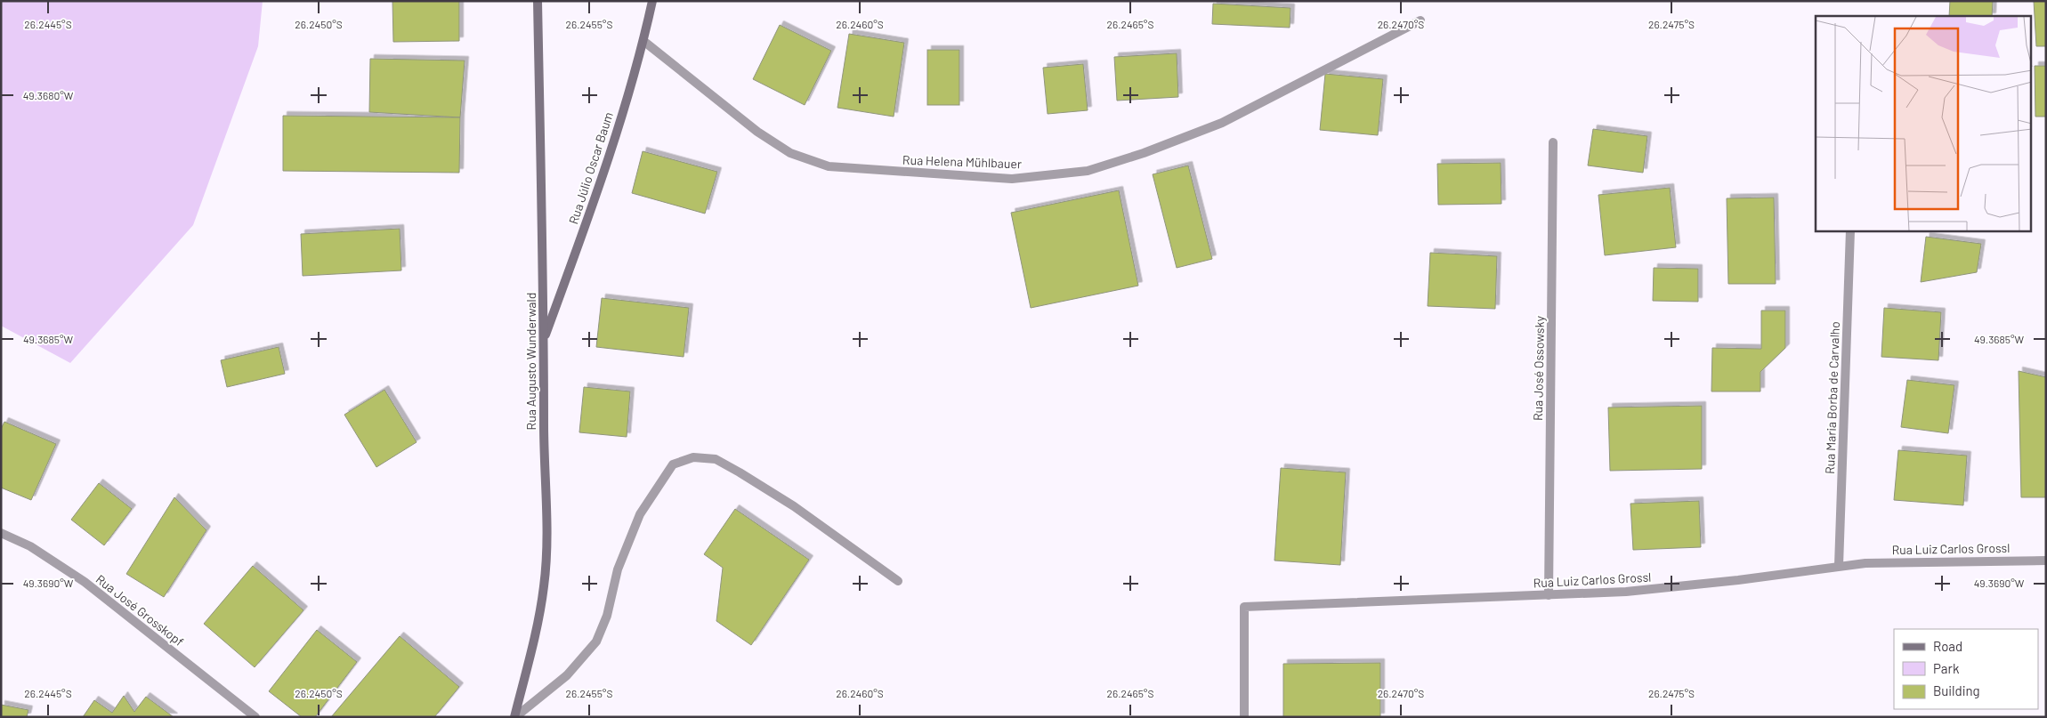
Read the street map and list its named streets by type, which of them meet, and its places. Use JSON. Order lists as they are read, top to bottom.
{
  "streets": {
    "main road": ["Rua Júlio Oscar Baum", "Rua Augusto Wunderwald"],
    "street": [
      "Rua Helena Mühlbauer",
      "Rua José Ossowsky",
      "Rua Maria Borba de Carvalho",
      "Rua Luiz Carlos Grossl",
      "Rua José Grosskopf"
    ]
  },
  "crossings": [
    ["Rua Helena Mühlbauer", "Rua Júlio Oscar Baum"],
    ["Rua Júlio Oscar Baum", "Rua Augusto Wunderwald"],
    ["Rua José Ossowsky", "Rua Luiz Carlos Grossl"],
    ["Rua Maria Borba de Carvalho", "Rua Luiz Carlos Grossl"]
  ],
  "legend": ["Road", "Park", "Building"],
  "coordinates": [
    "26.2445°S",
    "26.2450°S",
    "26.2455°S",
    "26.2460°S",
    "26.2465°S",
    "26.2470°S",
    "26.2475°S",
    "49.3680°W",
    "49.3685°W",
    "49.3690°W"
  ]
}
